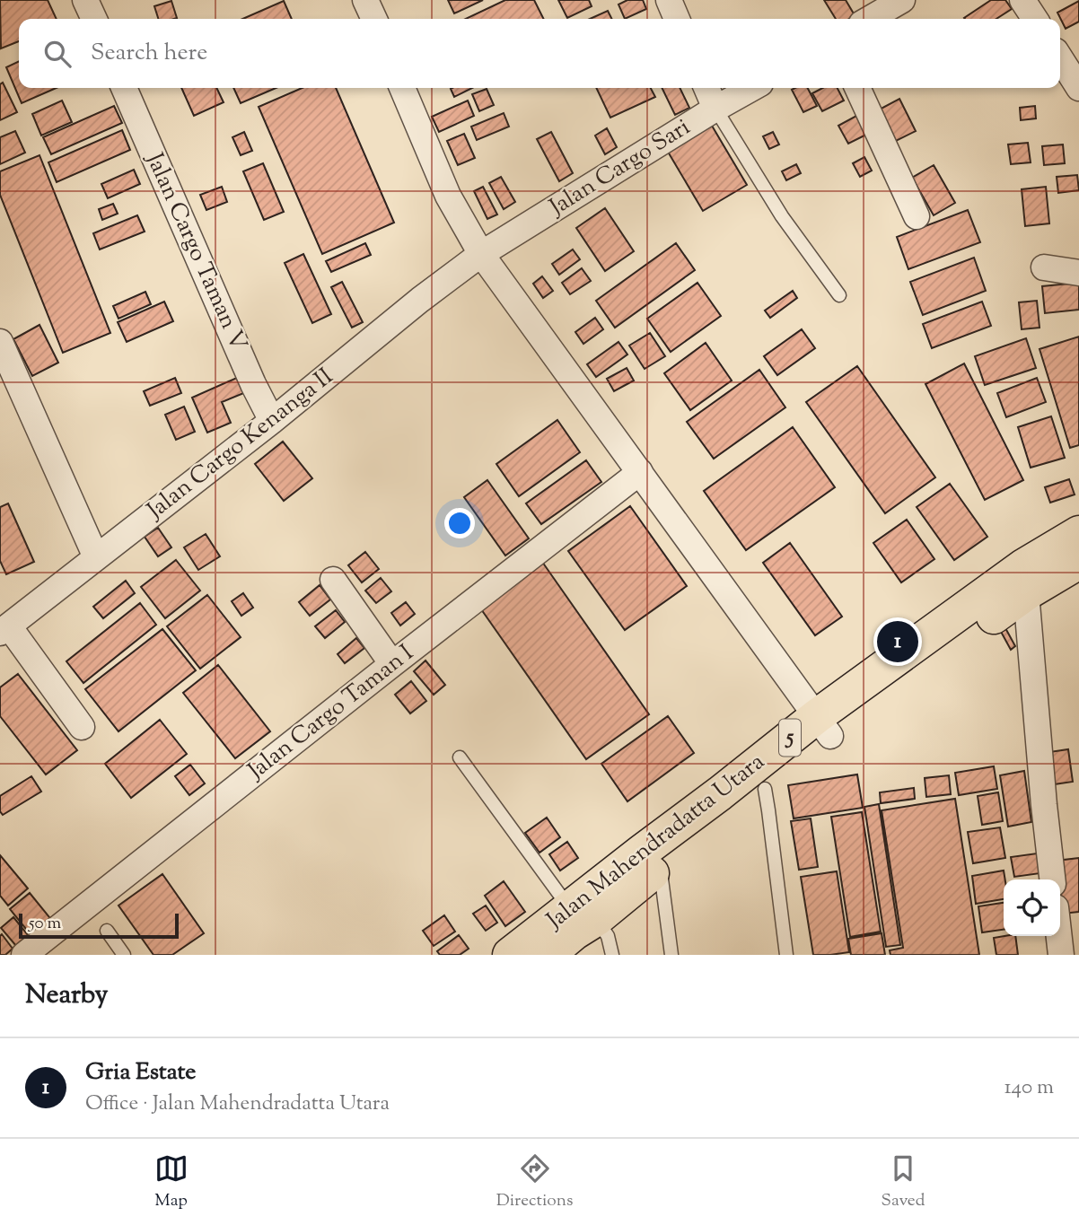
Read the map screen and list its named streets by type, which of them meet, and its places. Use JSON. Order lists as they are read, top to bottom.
{
  "streets": {
    "highway": ["5", "Jalan Mahendradatta Utara"],
    "street": [
      "Jalan Cargo Sari",
      "Jalan Cargo Taman V",
      "Jalan Cargo Kenanga II",
      "Jalan Cargo Taman I"
    ]
  },
  "crossings": [
    ["Jalan Cargo Sari", "Jalan Cargo Kenanga II"],
    ["Jalan Cargo Taman V", "Jalan Cargo Kenanga II"]
  ],
  "scale_bar": "50 m",
  "page": {
    "search": "Search here",
    "pins": "1",
    "scale": "50 m",
    "heading": "Nearby",
    "list": [
      {
        "mark": "1",
        "name": "Gria Estate",
        "note": "Office · Jalan Mahendradatta Utara",
        "value": "140 m"
      }
    ],
    "nav": ["Map", "Directions", "Saved"]
  }
}
